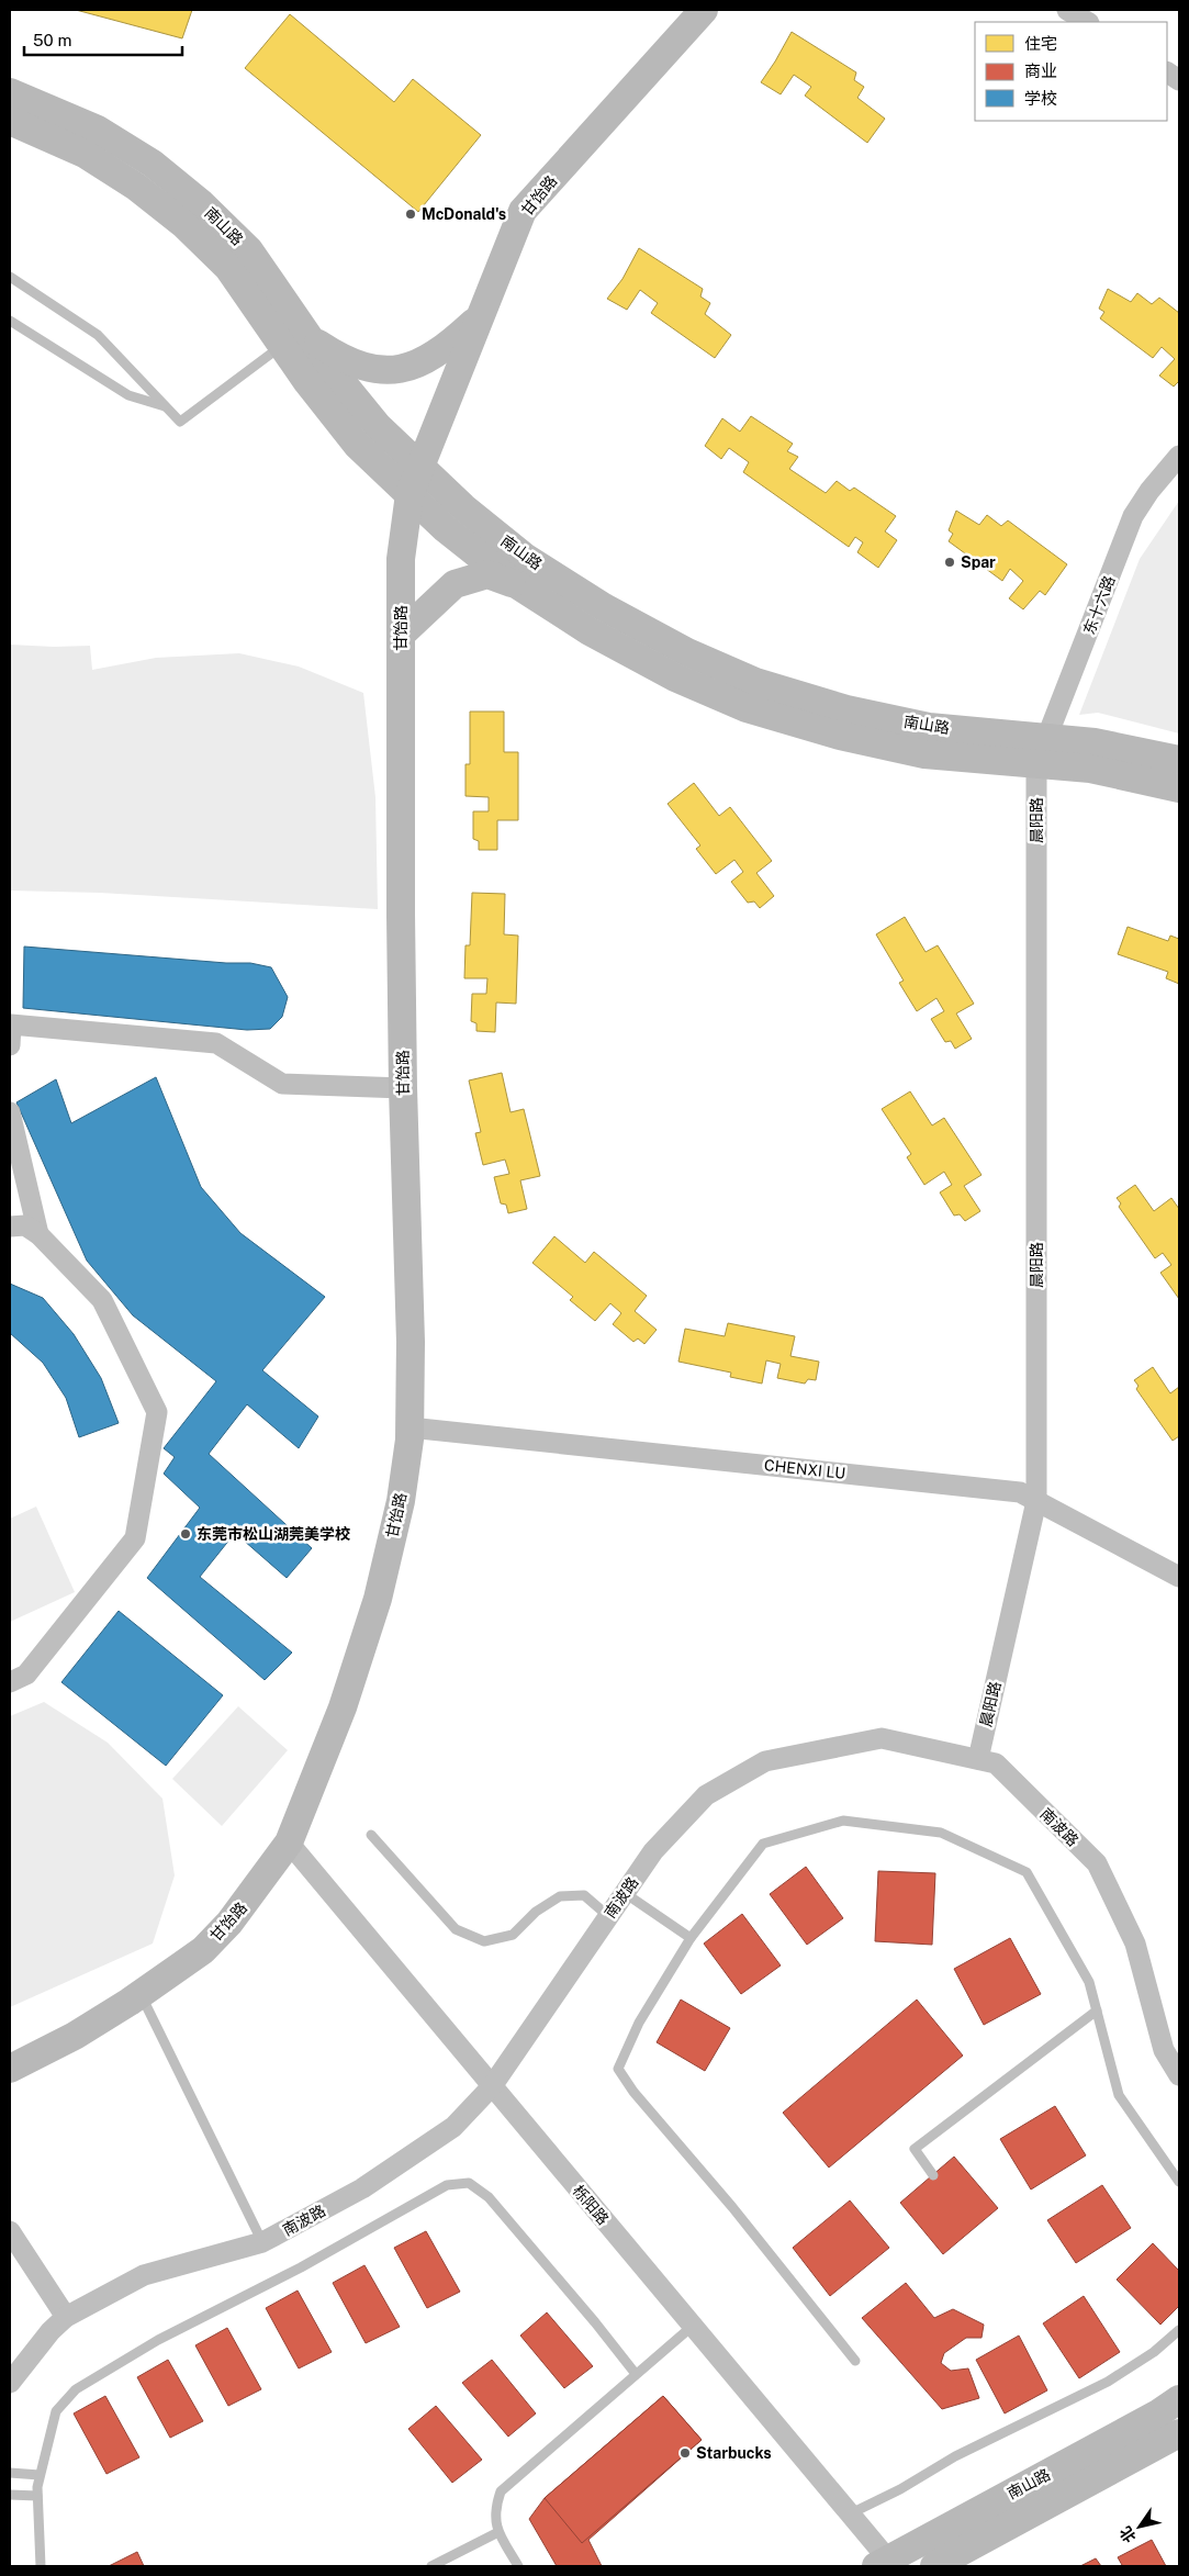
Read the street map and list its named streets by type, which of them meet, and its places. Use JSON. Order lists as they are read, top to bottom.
{
  "streets": {
    "main road": ["甘饴路", "南山路"],
    "street": [
      "东十六路",
      "晨阳路",
      "CHENXI LU",
      "南波路",
      "栎阳路"
    ]
  },
  "crossings": [
    ["甘饴路", "南山路"],
    ["甘饴路", "CHENXI LU"],
    ["甘饴路", "栎阳路"],
    ["南山路", "东十六路"],
    ["南山路", "晨阳路"],
    ["南山路", "栎阳路"],
    ["东十六路", "晨阳路"],
    ["晨阳路", "CHENXI LU"],
    ["晨阳路", "南波路"],
    ["南波路", "栎阳路"]
  ],
  "places": [
    "McDonald's",
    "Spar",
    "东莞市松山湖莞美学校",
    "Starbucks"
  ],
  "legend": ["住宅", "商业", "学校"],
  "scale_bar": "50 m",
  "north": "bottom left"
}
